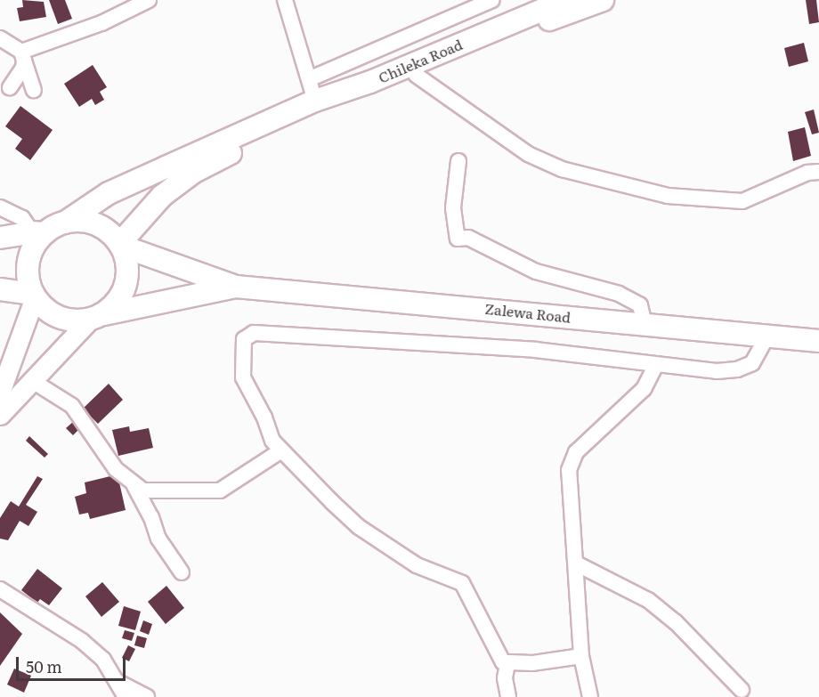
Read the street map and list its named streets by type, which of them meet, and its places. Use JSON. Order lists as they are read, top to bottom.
{
  "streets": {
    "highway": ["Chileka Road", "Zalewa Road"]
  },
  "crossings": [
    ["Chileka Road", "Zalewa Road"]
  ],
  "scale_bar": "50 m"
}
